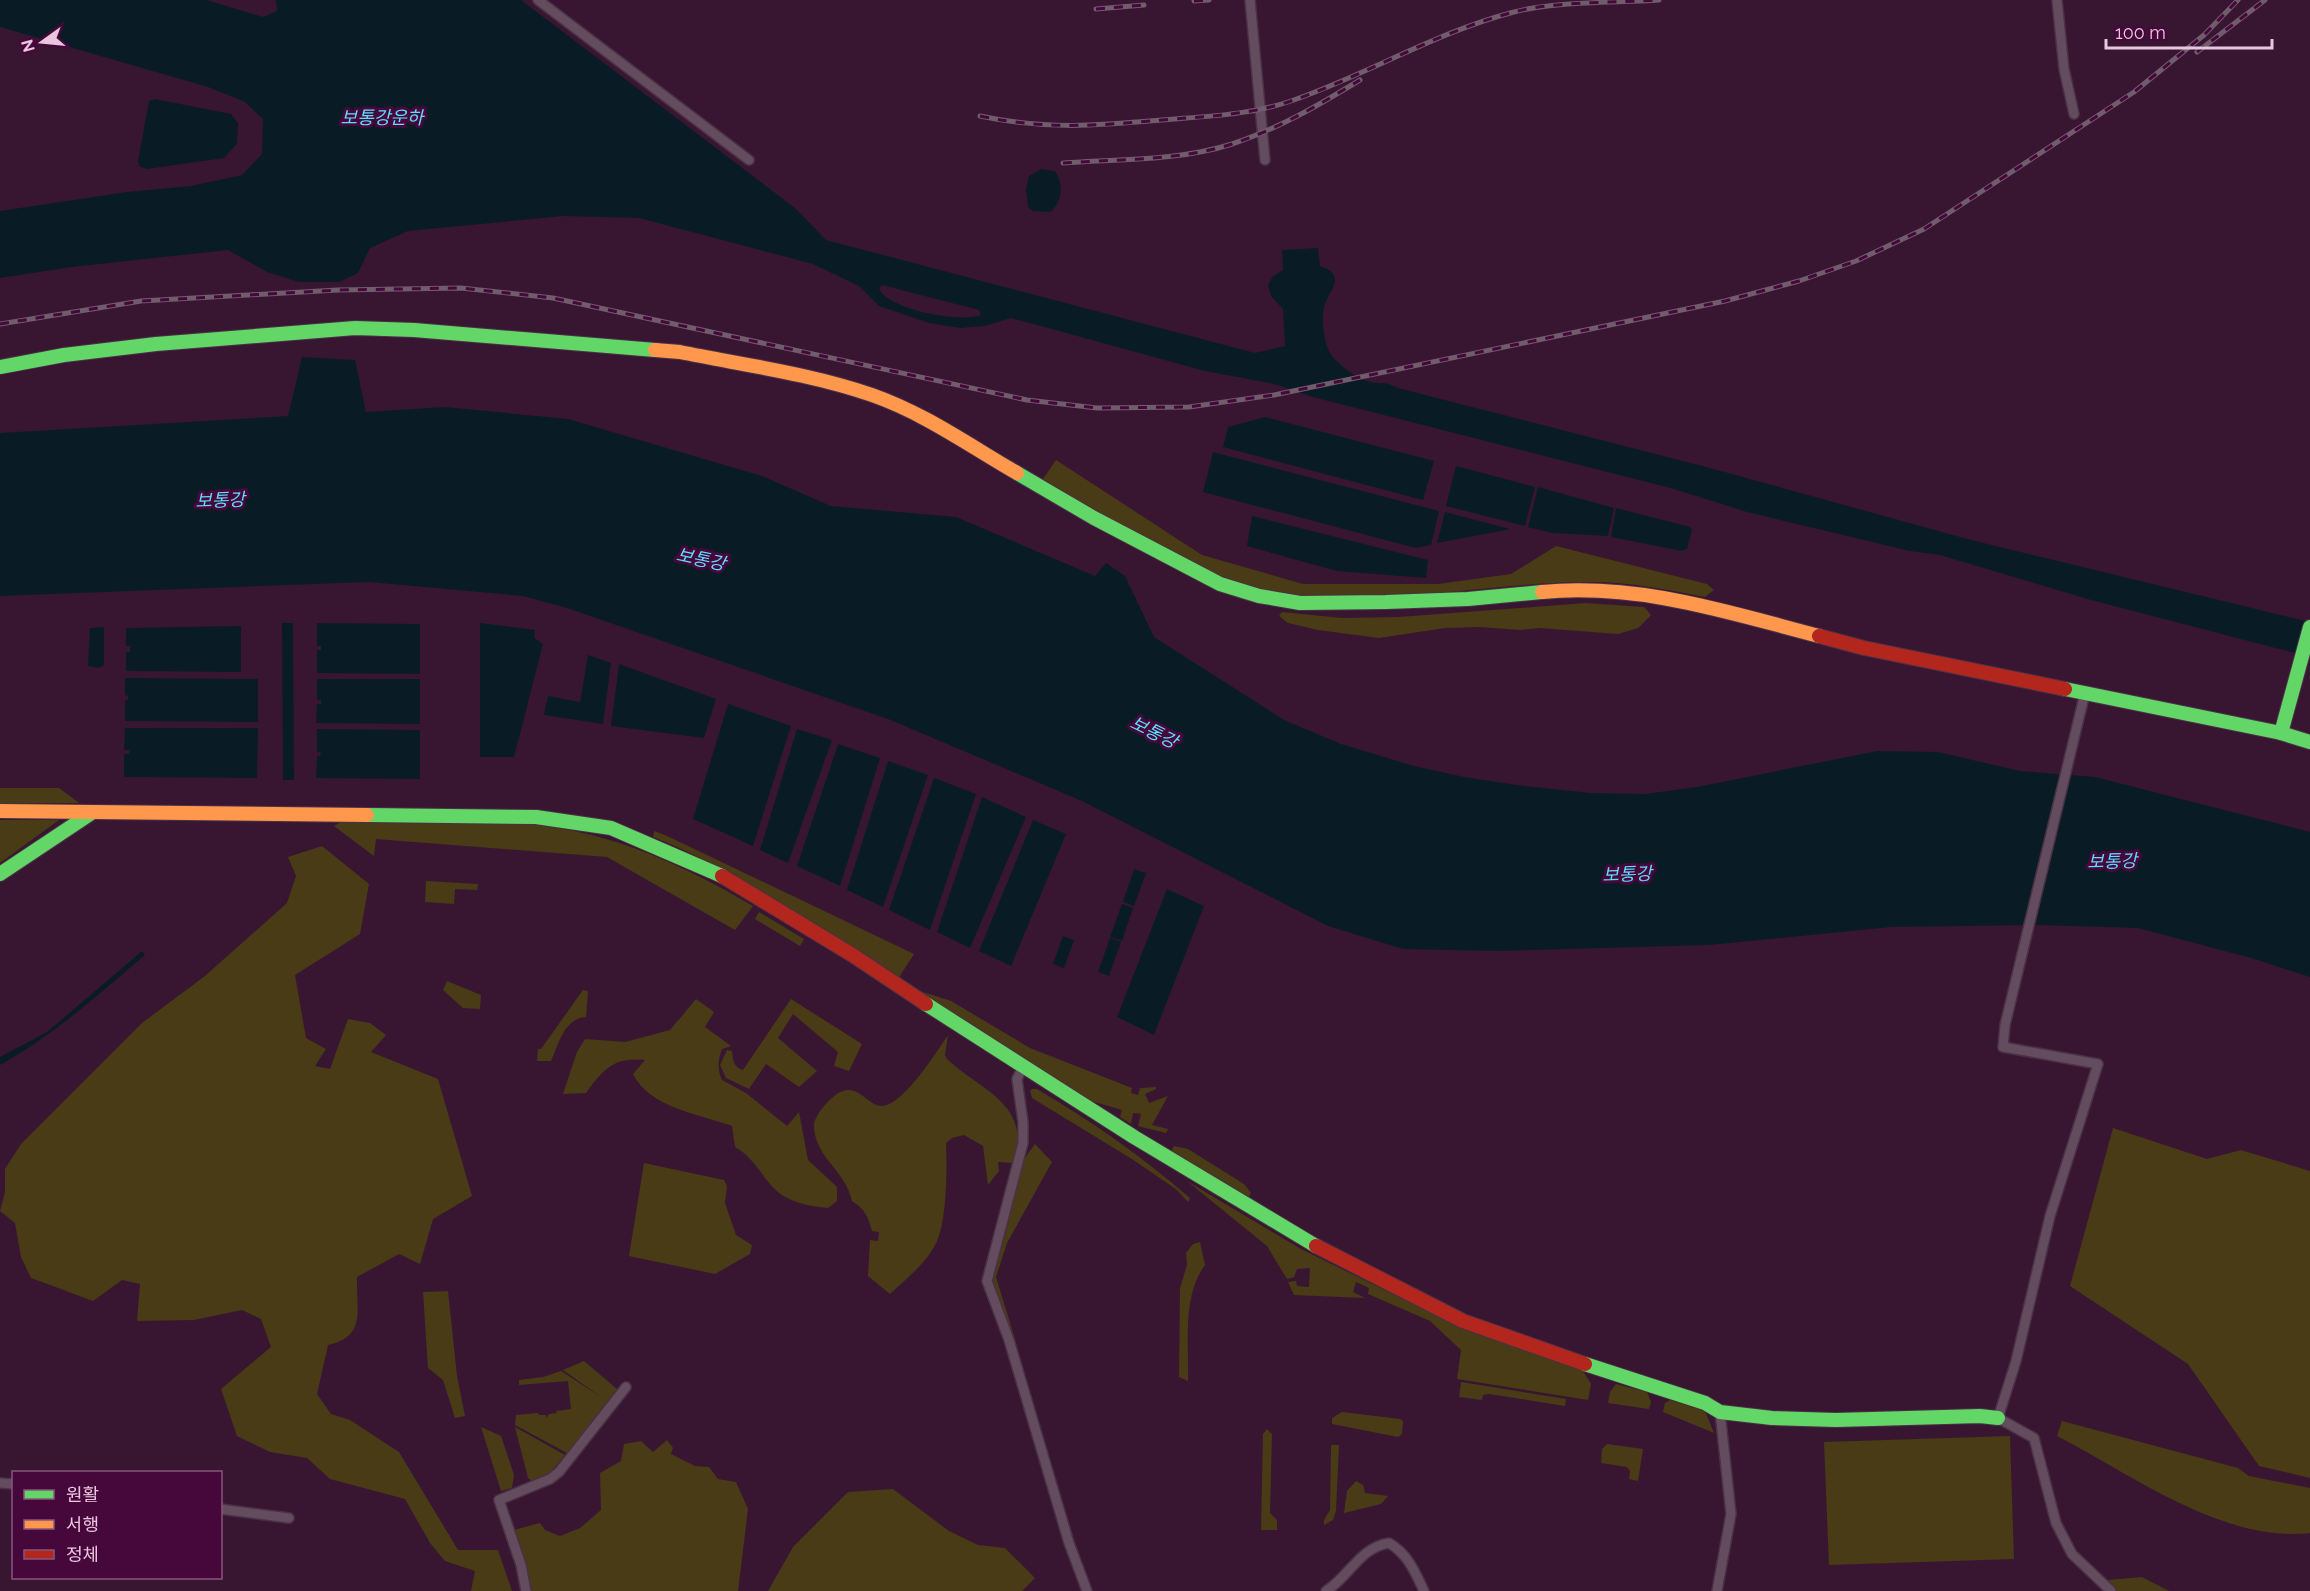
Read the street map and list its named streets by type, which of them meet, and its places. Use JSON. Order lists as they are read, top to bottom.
{
  "water": ["보통강운하", "보통강"],
  "legend": ["원활", "서행", "정체"],
  "scale_bar": "100 m",
  "north": "left"
}
